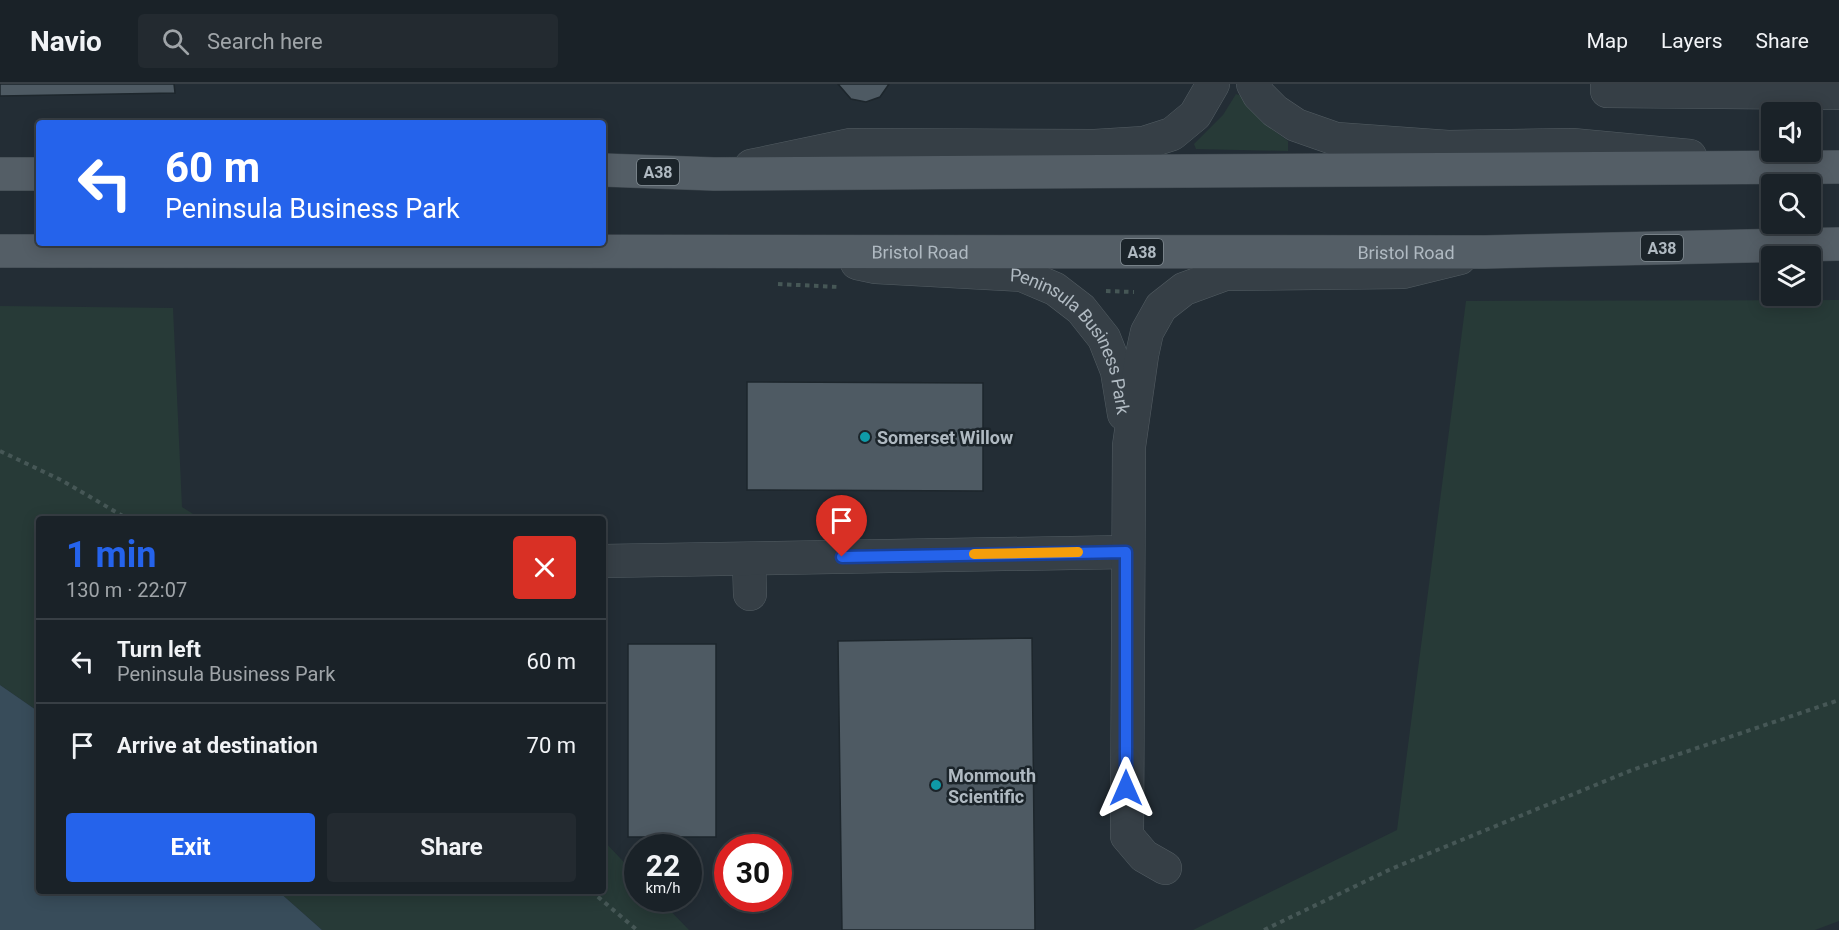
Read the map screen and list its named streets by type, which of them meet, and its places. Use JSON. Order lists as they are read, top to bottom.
{
  "streets": {
    "main road": ["A38", "Bristol Road"],
    "street": ["Peninsula Business Park"]
  },
  "crossings": [
    ["Bristol Road", "Peninsula Business Park"]
  ],
  "places": ["Somerset Willow", "Monmouth Scientific"],
  "page": {
    "header": "Navio",
    "search": "Search here",
    "nav": ["Map", "Layers", "Share"],
    "turn": ["60 m", "Peninsula Business Park"],
    "heading": ["1 min", "130 m · 22:07"],
    "list": [
      {
        "name": "Turn left",
        "note": "Peninsula Business Park",
        "value": "60 m"
      },
      {
        "name": "Arrive at destination",
        "value": "70 m"
      }
    ],
    "buttons": ["Exit", "Share"],
    "speed": "22 km/h",
    "limit": "30"
  }
}
